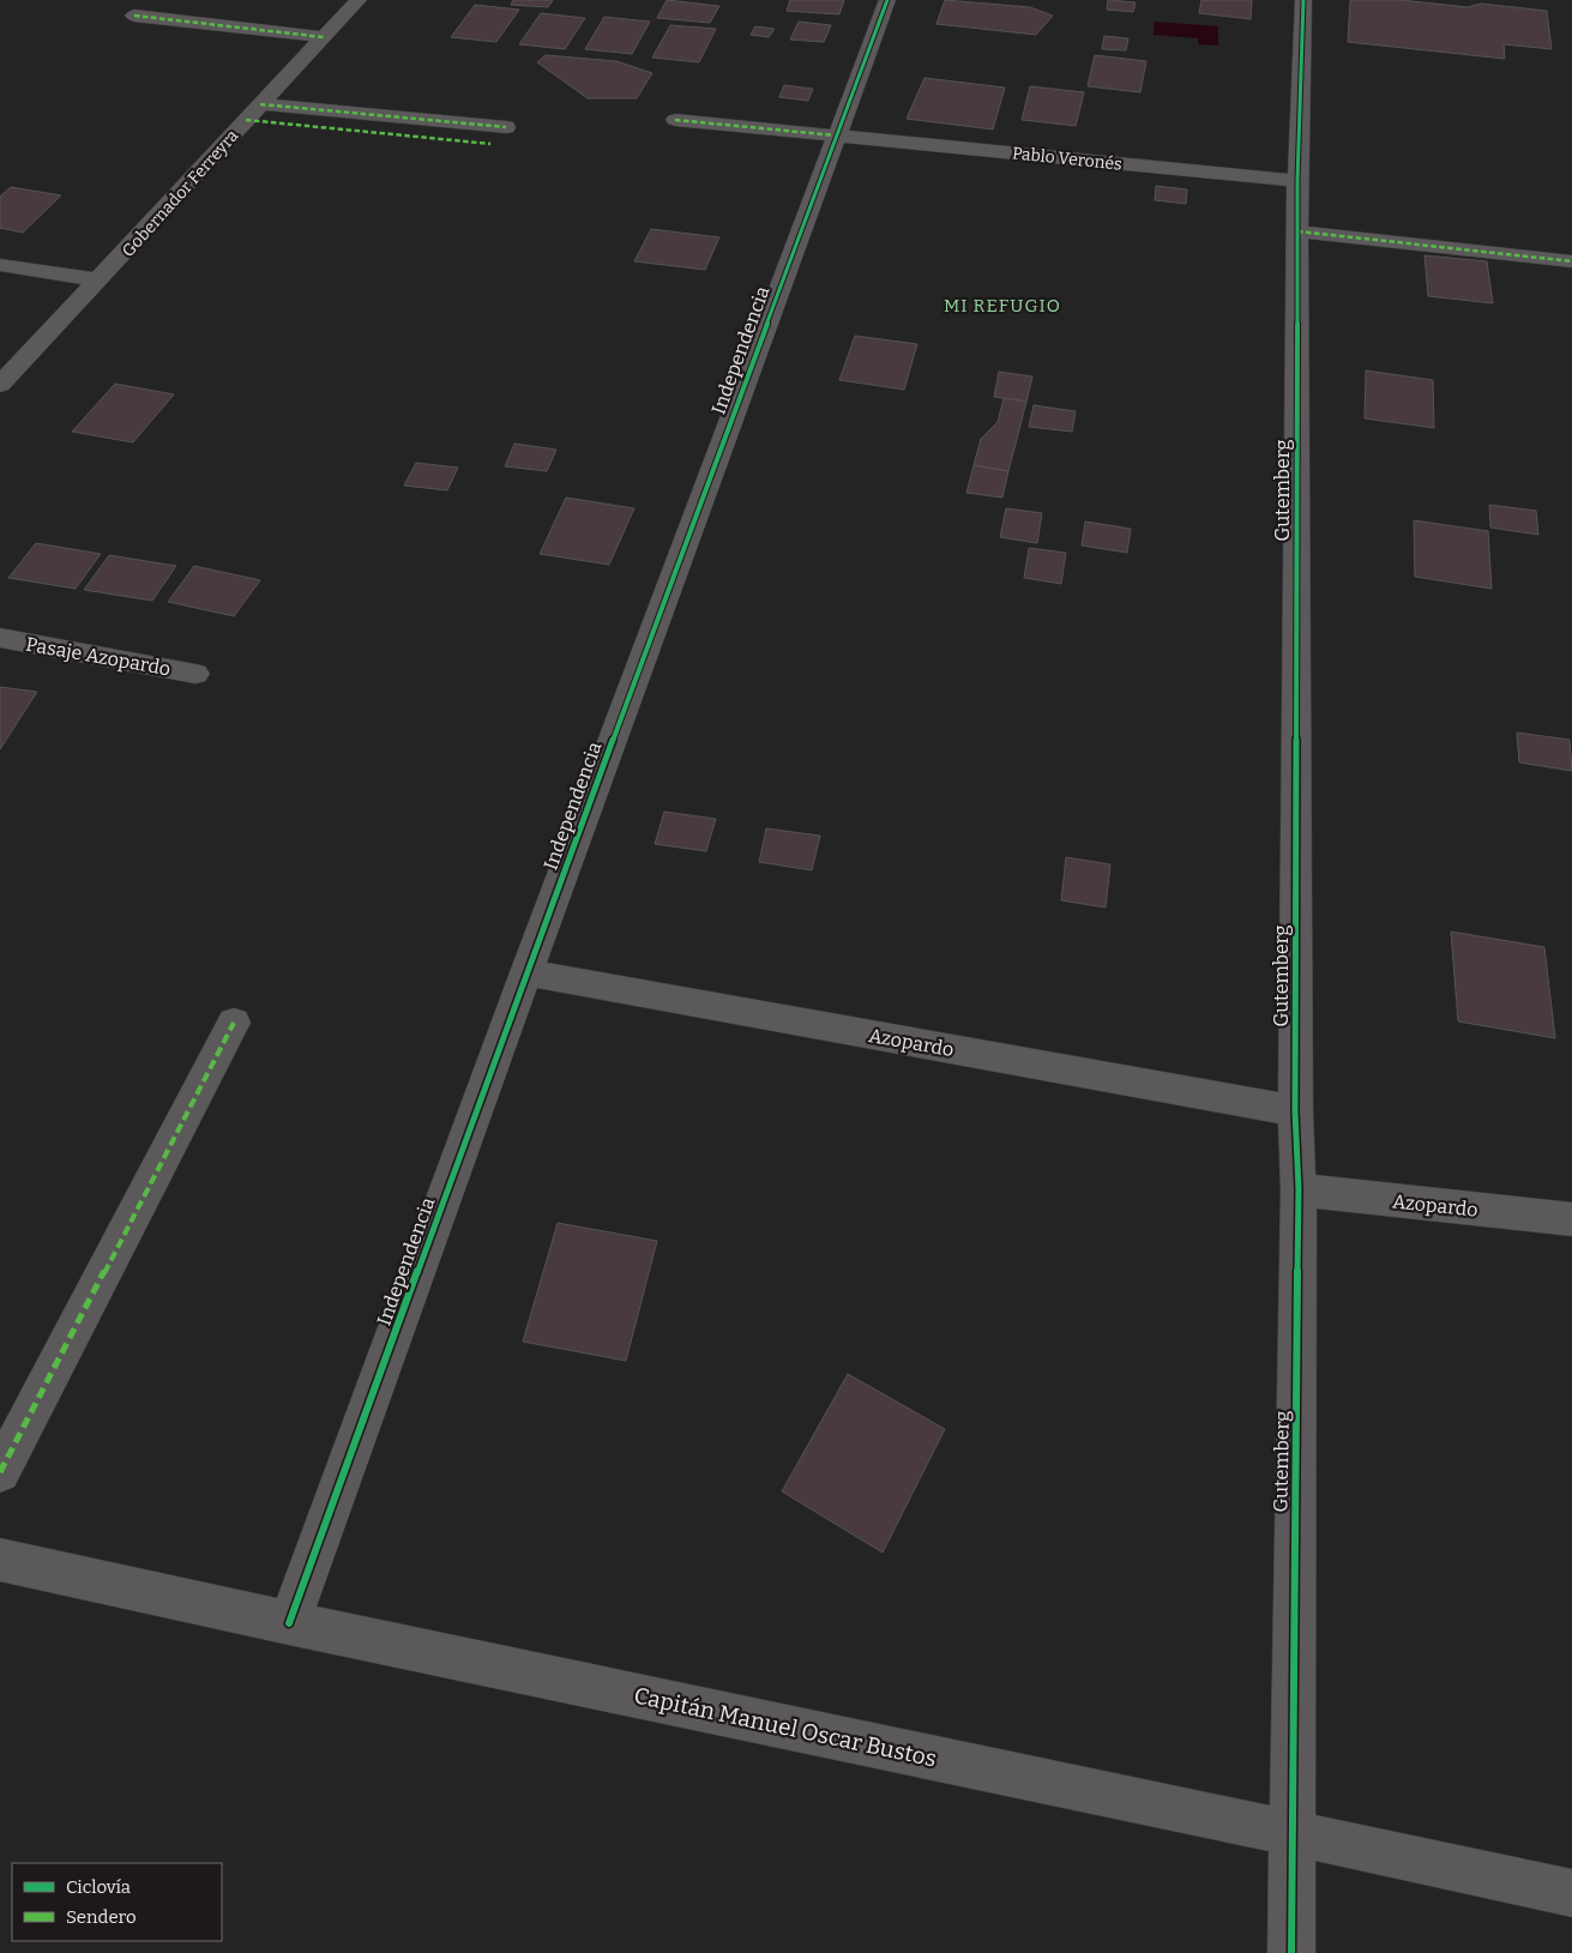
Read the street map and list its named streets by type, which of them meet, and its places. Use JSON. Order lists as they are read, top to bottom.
{
  "streets": {
    "street": [
      "Pablo Veronés",
      "Gobernador Ferreyra",
      "Independencia",
      "Gutemberg",
      "Pasaje Azopardo",
      "Azopardo",
      "Capitán Manuel Oscar Bustos"
    ]
  },
  "crossings": [
    ["Pablo Veronés", "Independencia"],
    ["Pablo Veronés", "Gutemberg"],
    ["Independencia", "Azopardo"],
    ["Independencia", "Capitán Manuel Oscar Bustos"],
    ["Gutemberg", "Azopardo"],
    ["Gutemberg", "Capitán Manuel Oscar Bustos"]
  ],
  "districts": ["MI REFUGIO"],
  "legend": ["Ciclovía", "Sendero"]
}
